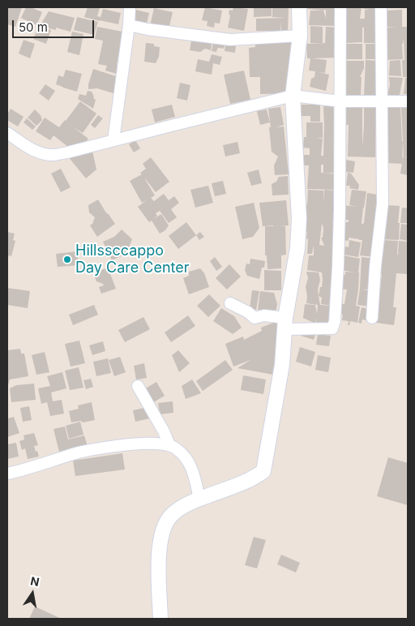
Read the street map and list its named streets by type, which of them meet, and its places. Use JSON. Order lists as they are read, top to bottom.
{
  "places": ["Hillssccappo Day Care Center"],
  "scale_bar": "50 m",
  "north": "top"
}
